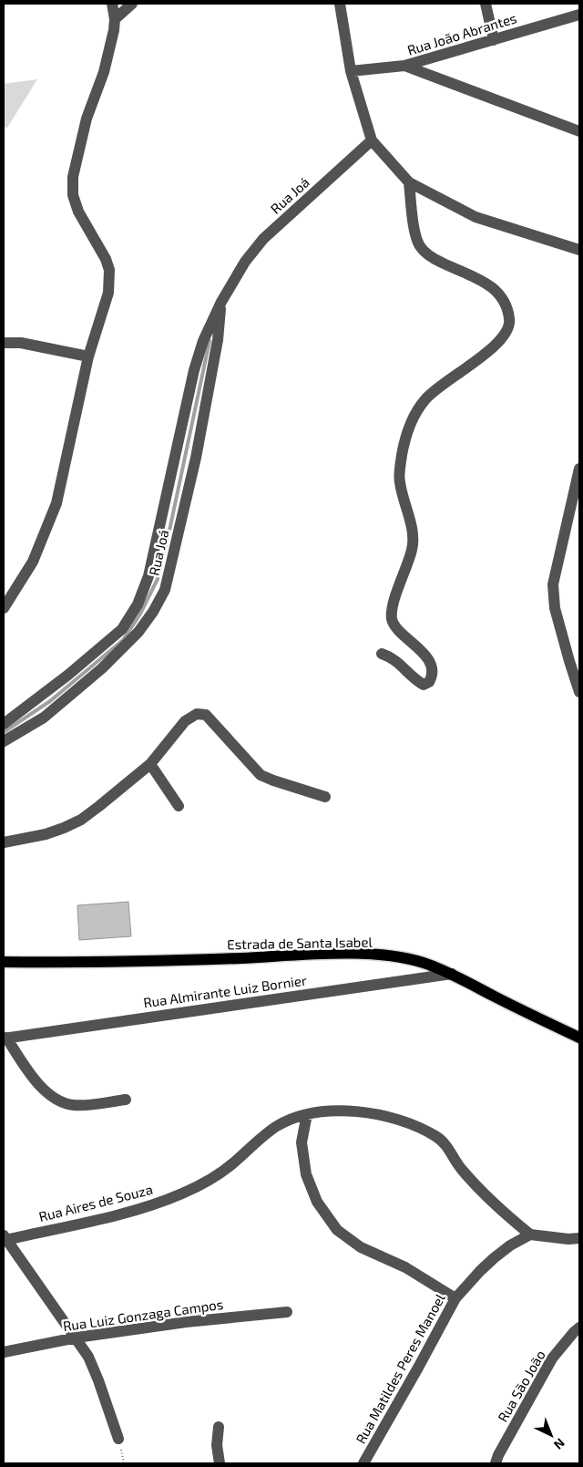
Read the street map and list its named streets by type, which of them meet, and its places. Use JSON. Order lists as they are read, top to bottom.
{
  "streets": {
    "main road": ["Estrada de Santa Isabel"],
    "street": [
      "Rua João Abrantes",
      "Rua Joá",
      "Rua Almirante Luiz Bornier",
      "Rua Aires de Souza",
      "Rua Luiz Gonzaga Campos",
      "Rua Matildes Peres Manoel",
      "Rua São João"
    ]
  },
  "crossings": [
    ["Estrada de Santa Isabel", "Rua Almirante Luiz Bornier"],
    ["Rua Aires de Souza", "Rua Matildes Peres Manoel"]
  ],
  "north": "bottom right"
}
